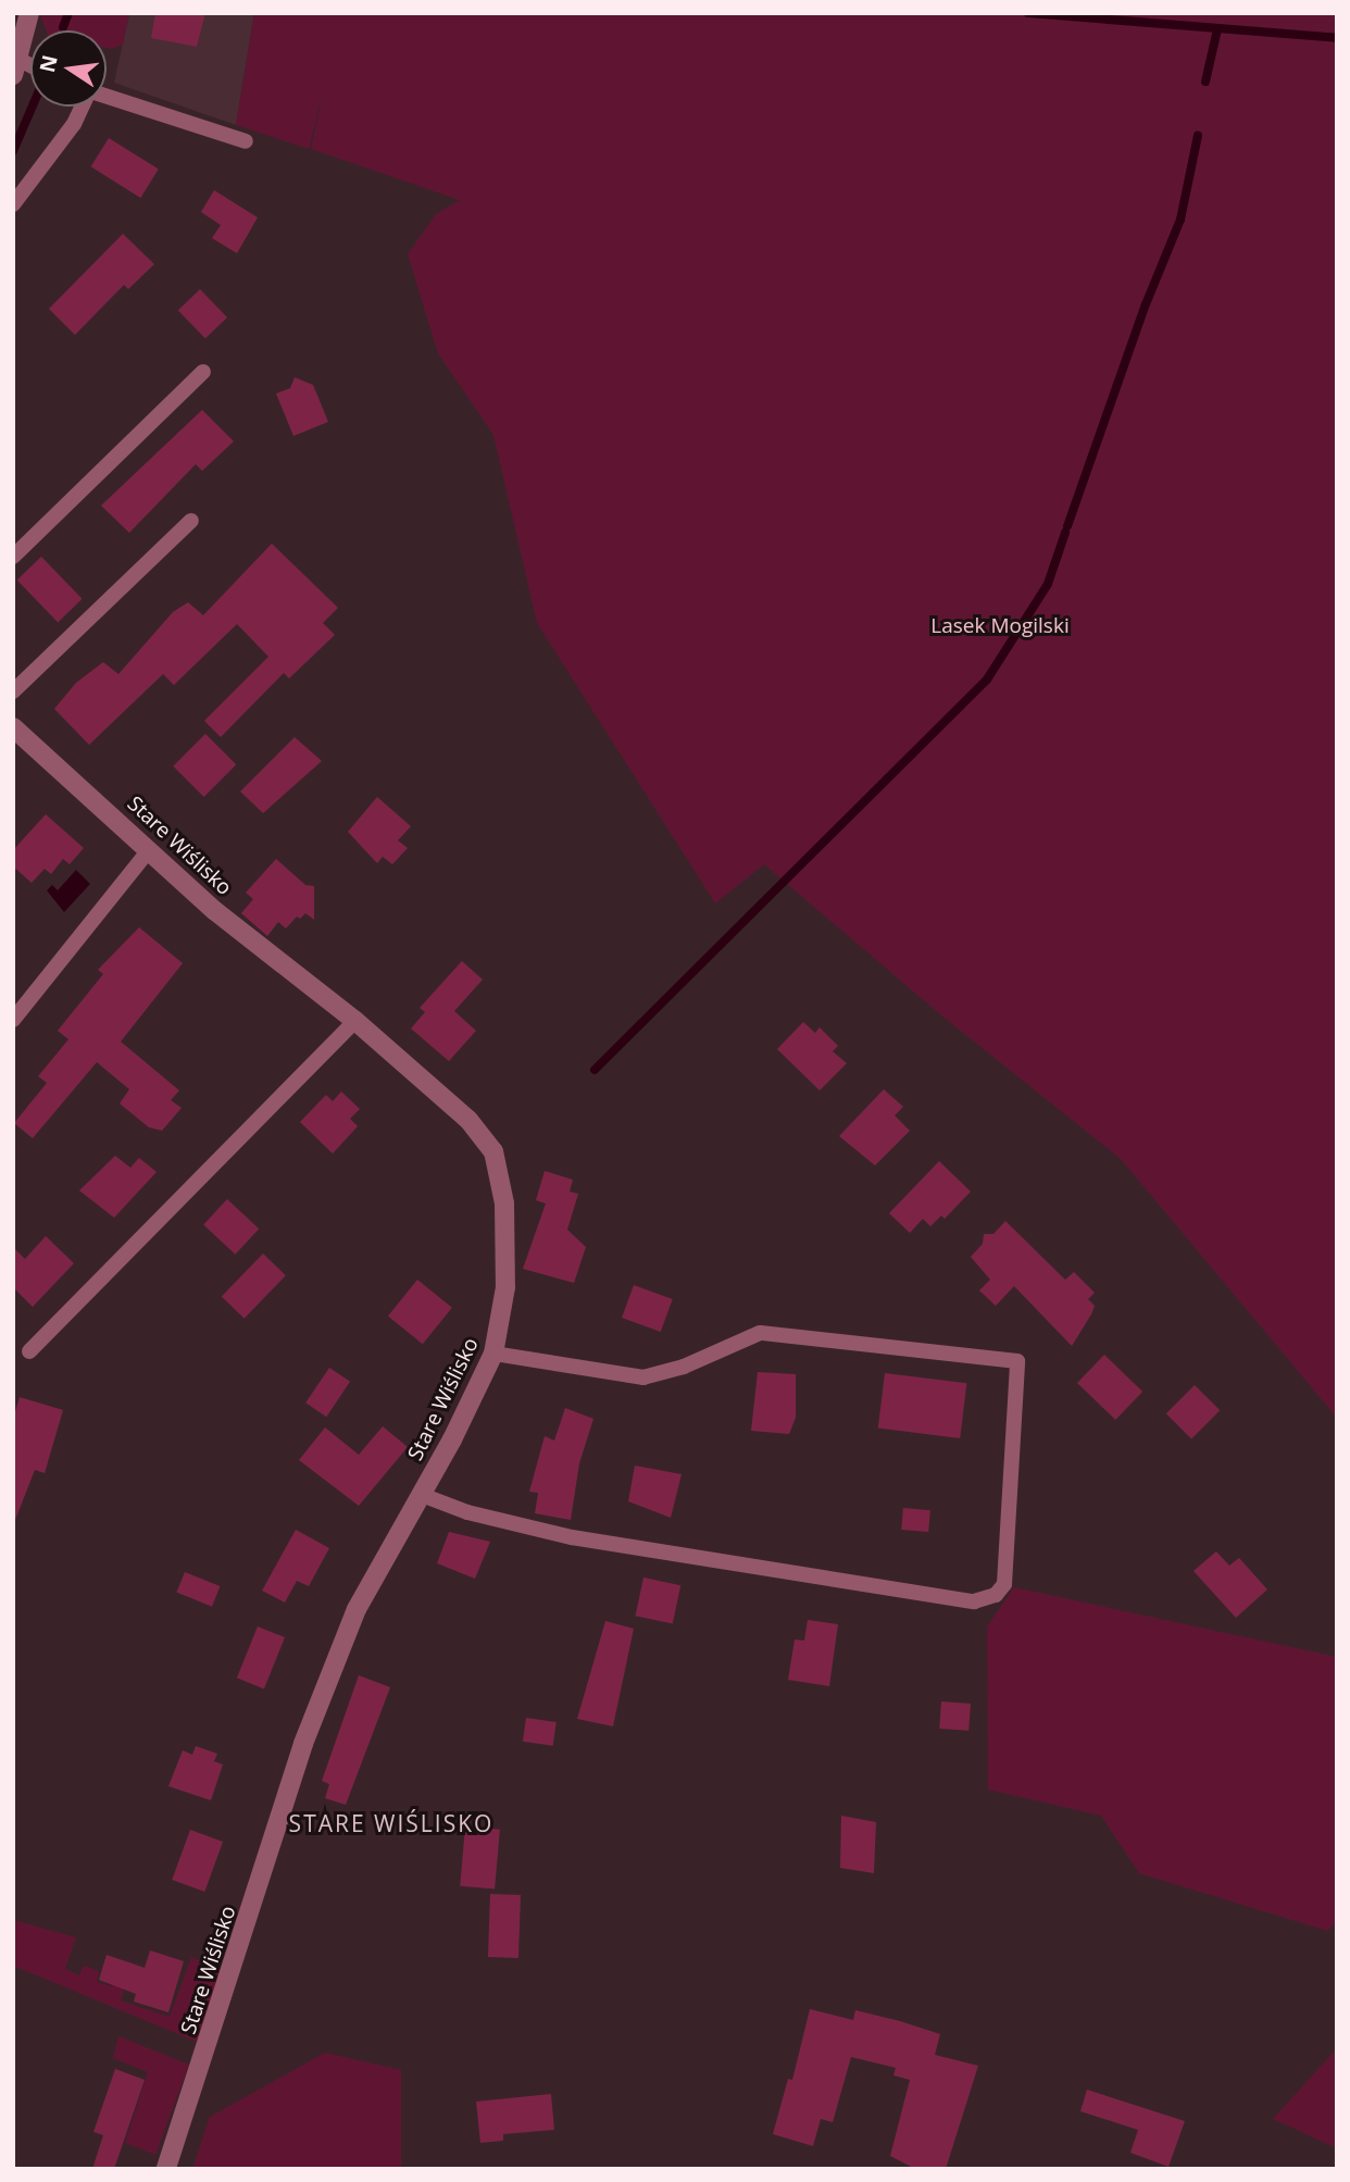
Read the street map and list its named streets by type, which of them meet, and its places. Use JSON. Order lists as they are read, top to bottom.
{
  "streets": {
    "street": ["Stare Wiślisko"]
  },
  "districts": ["STARE WIŚLISKO"],
  "parks": ["Lasek Mogilski"],
  "north": "left"
}
